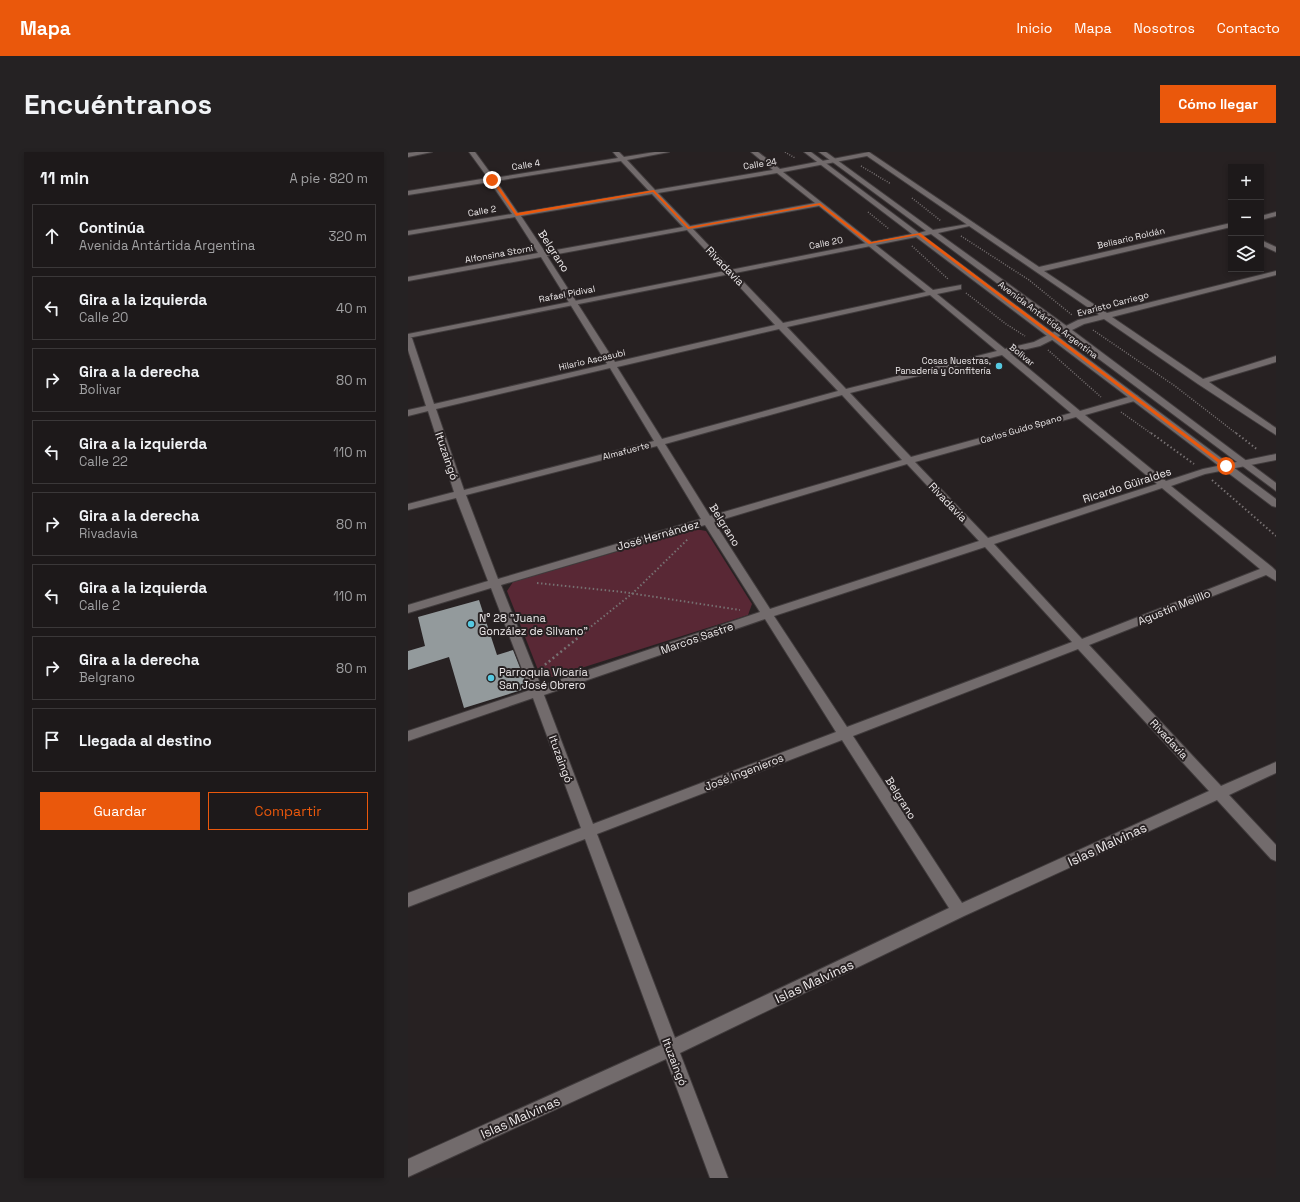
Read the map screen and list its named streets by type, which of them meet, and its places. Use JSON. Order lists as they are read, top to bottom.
{
  "streets": {
    "street": [
      "Calle 24",
      "Calle 4",
      "Calle 2",
      "Belisario Roldán",
      "Calle 20",
      "Belgrano",
      "Alfonsina Storni",
      "Rivadavia",
      "Rafael Pidival",
      "Evaristo Carriego",
      "Avenida Antártida Argentina",
      "Bolivar",
      "Hilario Ascasubi",
      "Carlos Guido Spano",
      "Almafuerte",
      "Ituzaingó",
      "Ricardo Güiraldes",
      "José Hernández",
      "Agustín Melillo",
      "Marcos Sastre",
      "José Ingenieros",
      "Islas Malvinas"
    ]
  },
  "crossings": [
    ["Calle 24", "Calle 2"],
    ["Calle 24", "Rivadavia"],
    ["Calle 24", "Avenida Antártida Argentina"],
    ["Calle 24", "Bolivar"],
    ["Calle 4", "Belgrano"],
    ["Calle 4", "Rivadavia"],
    ["Calle 2", "Belgrano"],
    ["Calle 2", "Rivadavia"],
    ["Calle 20", "Rivadavia"],
    ["Calle 20", "Rafael Pidival"],
    ["Calle 20", "Avenida Antártida Argentina"],
    ["Calle 20", "Bolivar"],
    ["Belgrano", "Alfonsina Storni"],
    ["Belgrano", "Rafael Pidival"],
    ["Belgrano", "Hilario Ascasubi"],
    ["Belgrano", "Almafuerte"],
    ["Belgrano", "José Hernández"],
    ["Belgrano", "Marcos Sastre"],
    ["Belgrano", "José Ingenieros"],
    ["Belgrano", "Islas Malvinas"],
    ["Alfonsina Storni", "Rivadavia"],
    ["Alfonsina Storni", "Bolivar"],
    ["Rivadavia", "Rafael Pidival"],
    ["Rivadavia", "Evaristo Carriego"],
    ["Rivadavia", "Hilario Ascasubi"],
    ["Rivadavia", "Carlos Guido Spano"],
    ["Rivadavia", "Almafuerte"],
    ["Rivadavia", "Ricardo Güiraldes"],
    ["Rivadavia", "José Hernández"],
    ["Rivadavia", "Agustín Melillo"],
    ["Rivadavia", "Marcos Sastre"],
    ["Rivadavia", "José Ingenieros"],
    ["Rivadavia", "Islas Malvinas"],
    ["Rafael Pidival", "Ituzaingó"],
    ["Evaristo Carriego", "Avenida Antártida Argentina"],
    ["Evaristo Carriego", "Bolivar"],
    ["Evaristo Carriego", "Almafuerte"],
    ["Avenida Antártida Argentina", "Carlos Guido Spano"],
    ["Avenida Antártida Argentina", "Ricardo Güiraldes"],
    ["Bolivar", "Carlos Guido Spano"],
    ["Bolivar", "Ricardo Güiraldes"],
    ["Bolivar", "Agustín Melillo"],
    ["Hilario Ascasubi", "Ituzaingó"],
    ["Carlos Guido Spano", "José Hernández"],
    ["Almafuerte", "Ituzaingó"],
    ["Ituzaingó", "José Hernández"],
    ["Ituzaingó", "Marcos Sastre"],
    ["Ituzaingó", "José Ingenieros"],
    ["Ituzaingó", "Islas Malvinas"],
    ["Ricardo Güiraldes", "Marcos Sastre"],
    ["Agustín Melillo", "José Ingenieros"]
  ],
  "places": ["Cosas Nuestras, Panadería y Confitería", "N° 28 \"Juana González de Silvano\"", "Parroquia Vicaría San José Obrero"],
  "page": {
    "header": "Mapa",
    "nav": [
      "Inicio",
      "Mapa",
      "Nosotros",
      "Contacto"
    ],
    "buttons": [
      "Cómo llegar",
      ["Guardar", "Compartir"]
    ],
    "title": "Encuéntranos",
    "heading": ["11 min", "A pie · 820 m"],
    "map_buttons": ["+", "−"],
    "list": [
      ["Continúa", "Avenida Antártida Argentina", "320 m"],
      ["Gira a la izquierda", "Calle 20", "40 m"],
      ["Gira a la derecha", "Bolivar", "80 m"],
      ["Gira a la izquierda", "Calle 22", "110 m"],
      ["Gira a la derecha", "Rivadavia", "80 m"],
      ["Gira a la izquierda", "Calle 2", "110 m"],
      ["Gira a la derecha", "Belgrano", "80 m"],
      "Llegada al destino"
    ]
  }
}
